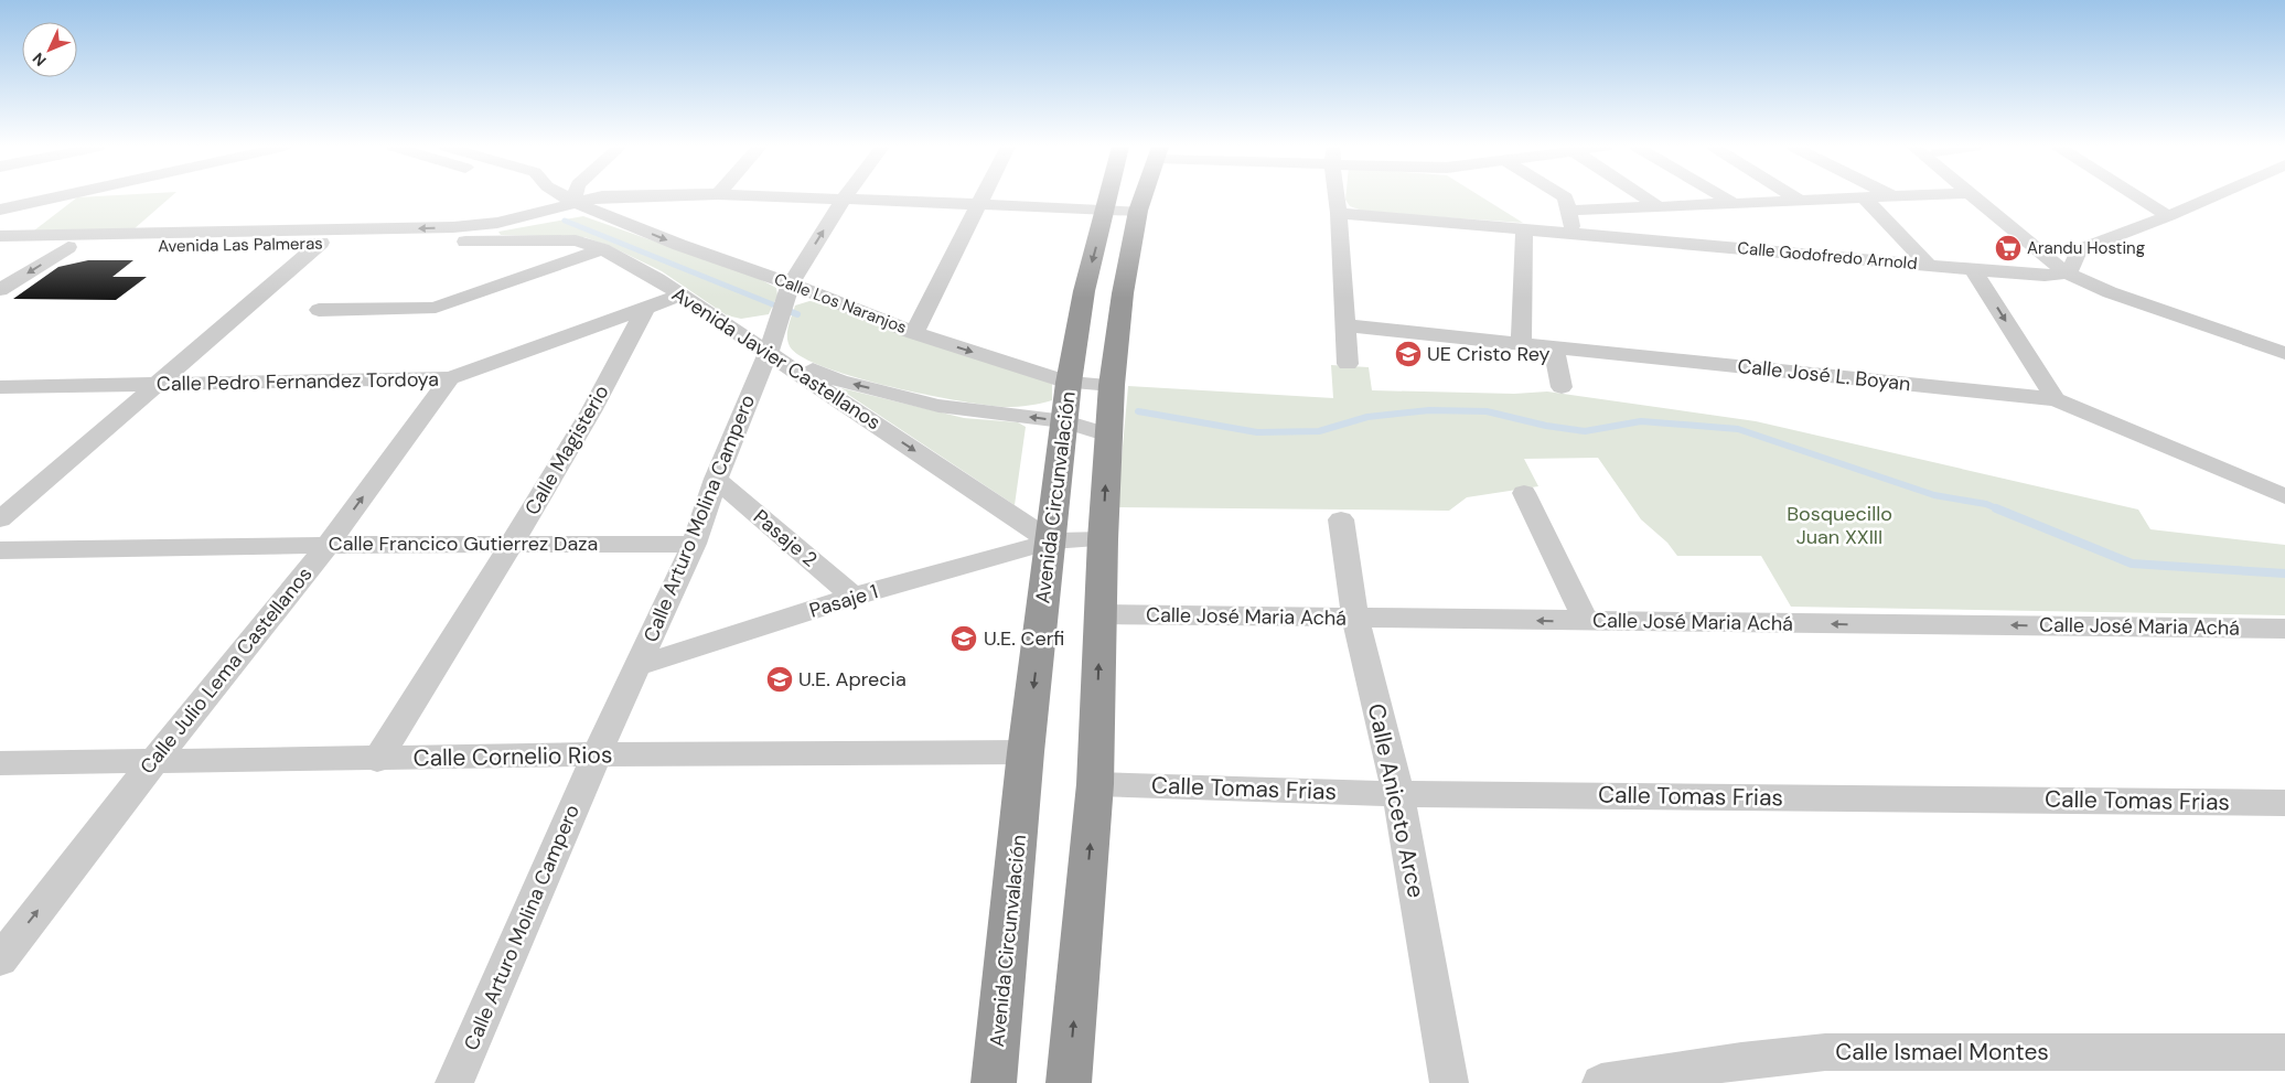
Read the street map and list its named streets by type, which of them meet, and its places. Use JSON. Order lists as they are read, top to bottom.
{
  "streets": {
    "highway": ["Avenida Circunvalación"],
    "street": [
      "Avenida Las Palmeras",
      "Calle Godofredo Arnold",
      "Calle Los Naranjos",
      "Avenida Javier Castellanos",
      "Calle José L. Boyan",
      "Calle Pedro Fernandez Tordoya",
      "Calle Magisterio",
      "Calle Arturo Molina Campero",
      "Pasaje 2",
      "Calle Francico Gutierrez Daza",
      "Pasaje 1",
      "Calle José Maria Achá",
      "Calle Julio Lema Castellanos",
      "Calle Cornelio Rios",
      "Calle Tomas Frias",
      "Calle Aniceto Arce",
      "Calle Ismael Montes"
    ]
  },
  "crossings": [
    ["Avenida Las Palmeras", "Calle Los Naranjos"],
    ["Avenida Las Palmeras", "Avenida Javier Castellanos"],
    ["Avenida Las Palmeras", "Avenida Circunvalación"],
    ["Avenida Las Palmeras", "Calle Arturo Molina Campero"],
    ["Calle Los Naranjos", "Avenida Circunvalación"],
    ["Calle Los Naranjos", "Calle Arturo Molina Campero"],
    ["Avenida Javier Castellanos", "Calle Pedro Fernandez Tordoya"],
    ["Avenida Javier Castellanos", "Avenida Circunvalación"],
    ["Avenida Javier Castellanos", "Calle Arturo Molina Campero"],
    ["Avenida Javier Castellanos", "Pasaje 1"],
    ["Calle Pedro Fernandez Tordoya", "Calle Magisterio"],
    ["Calle Pedro Fernandez Tordoya", "Calle Julio Lema Castellanos"],
    ["Calle Magisterio", "Calle Francico Gutierrez Daza"],
    ["Calle Magisterio", "Calle Cornelio Rios"],
    ["Avenida Circunvalación", "Pasaje 1"],
    ["Avenida Circunvalación", "Calle Cornelio Rios"],
    ["Calle Arturo Molina Campero", "Pasaje 2"],
    ["Calle Arturo Molina Campero", "Calle Francico Gutierrez Daza"],
    ["Calle Arturo Molina Campero", "Pasaje 1"],
    ["Calle Arturo Molina Campero", "Calle Cornelio Rios"],
    ["Pasaje 2", "Pasaje 1"],
    ["Calle Francico Gutierrez Daza", "Calle Julio Lema Castellanos"],
    ["Calle José Maria Achá", "Calle Aniceto Arce"],
    ["Calle Julio Lema Castellanos", "Calle Cornelio Rios"],
    ["Calle Tomas Frias", "Calle Aniceto Arce"]
  ],
  "one_way": ["Calle José Maria Achá"],
  "parks": ["Bosquecillo Juan XXIII"],
  "places": {
    "supermarket": ["Arandu Hosting"],
    "school or university": ["UE Cristo Rey", "U.E. Cerfi", "U.E. Aprecia"]
  },
  "north": "bottom left"
}
